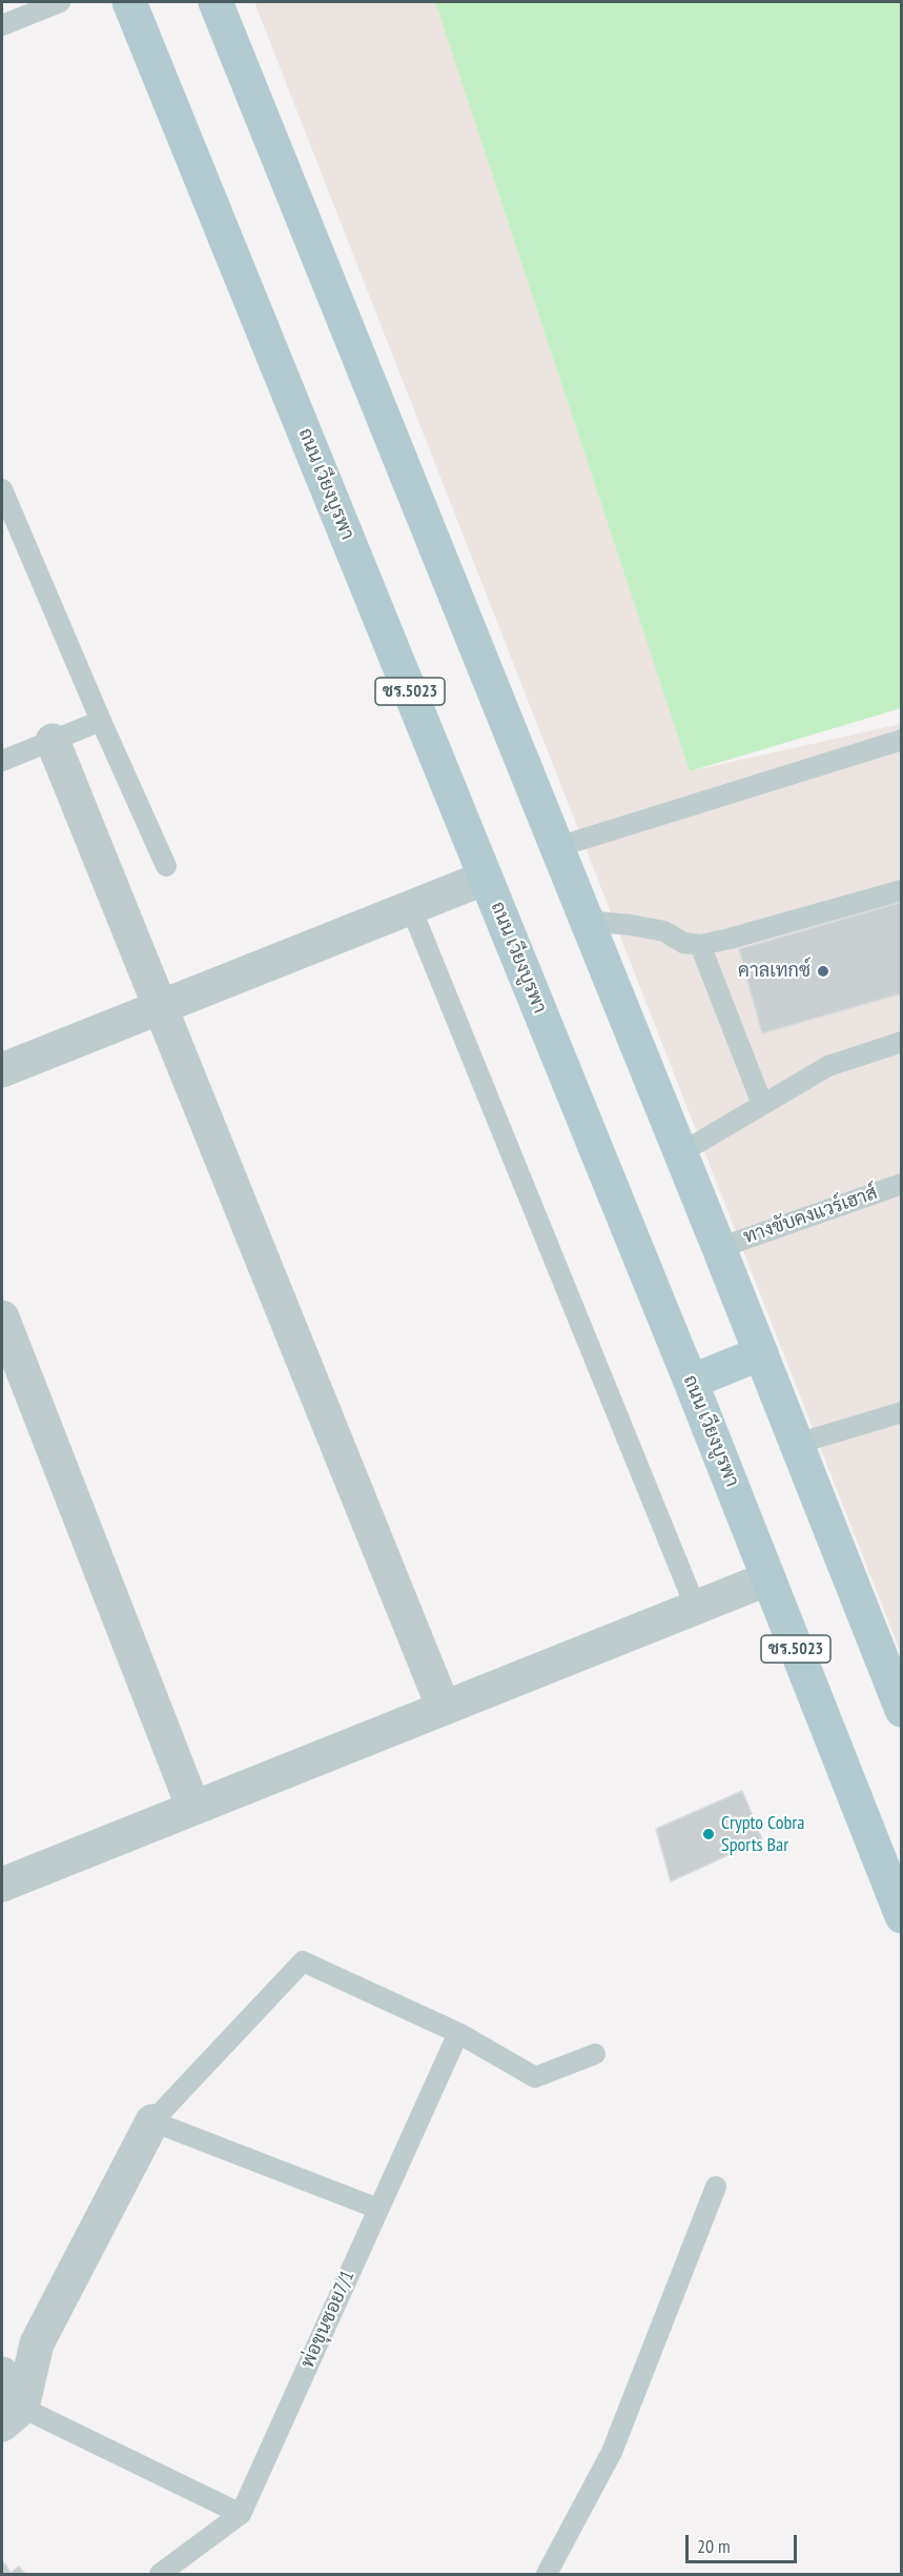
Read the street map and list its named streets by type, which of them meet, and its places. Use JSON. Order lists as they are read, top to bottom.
{
  "streets": {
    "main road": ["ถนน เวียงบูรพา", "ชร.5023"],
    "lane": ["ทางขับคงแวร์เฮาส์", "พ่อขุนซอย7/1"]
  },
  "places": ["คาลเทกซ์", "Crypto Cobra Sports Bar"],
  "scale_bar": "20 m"
}
